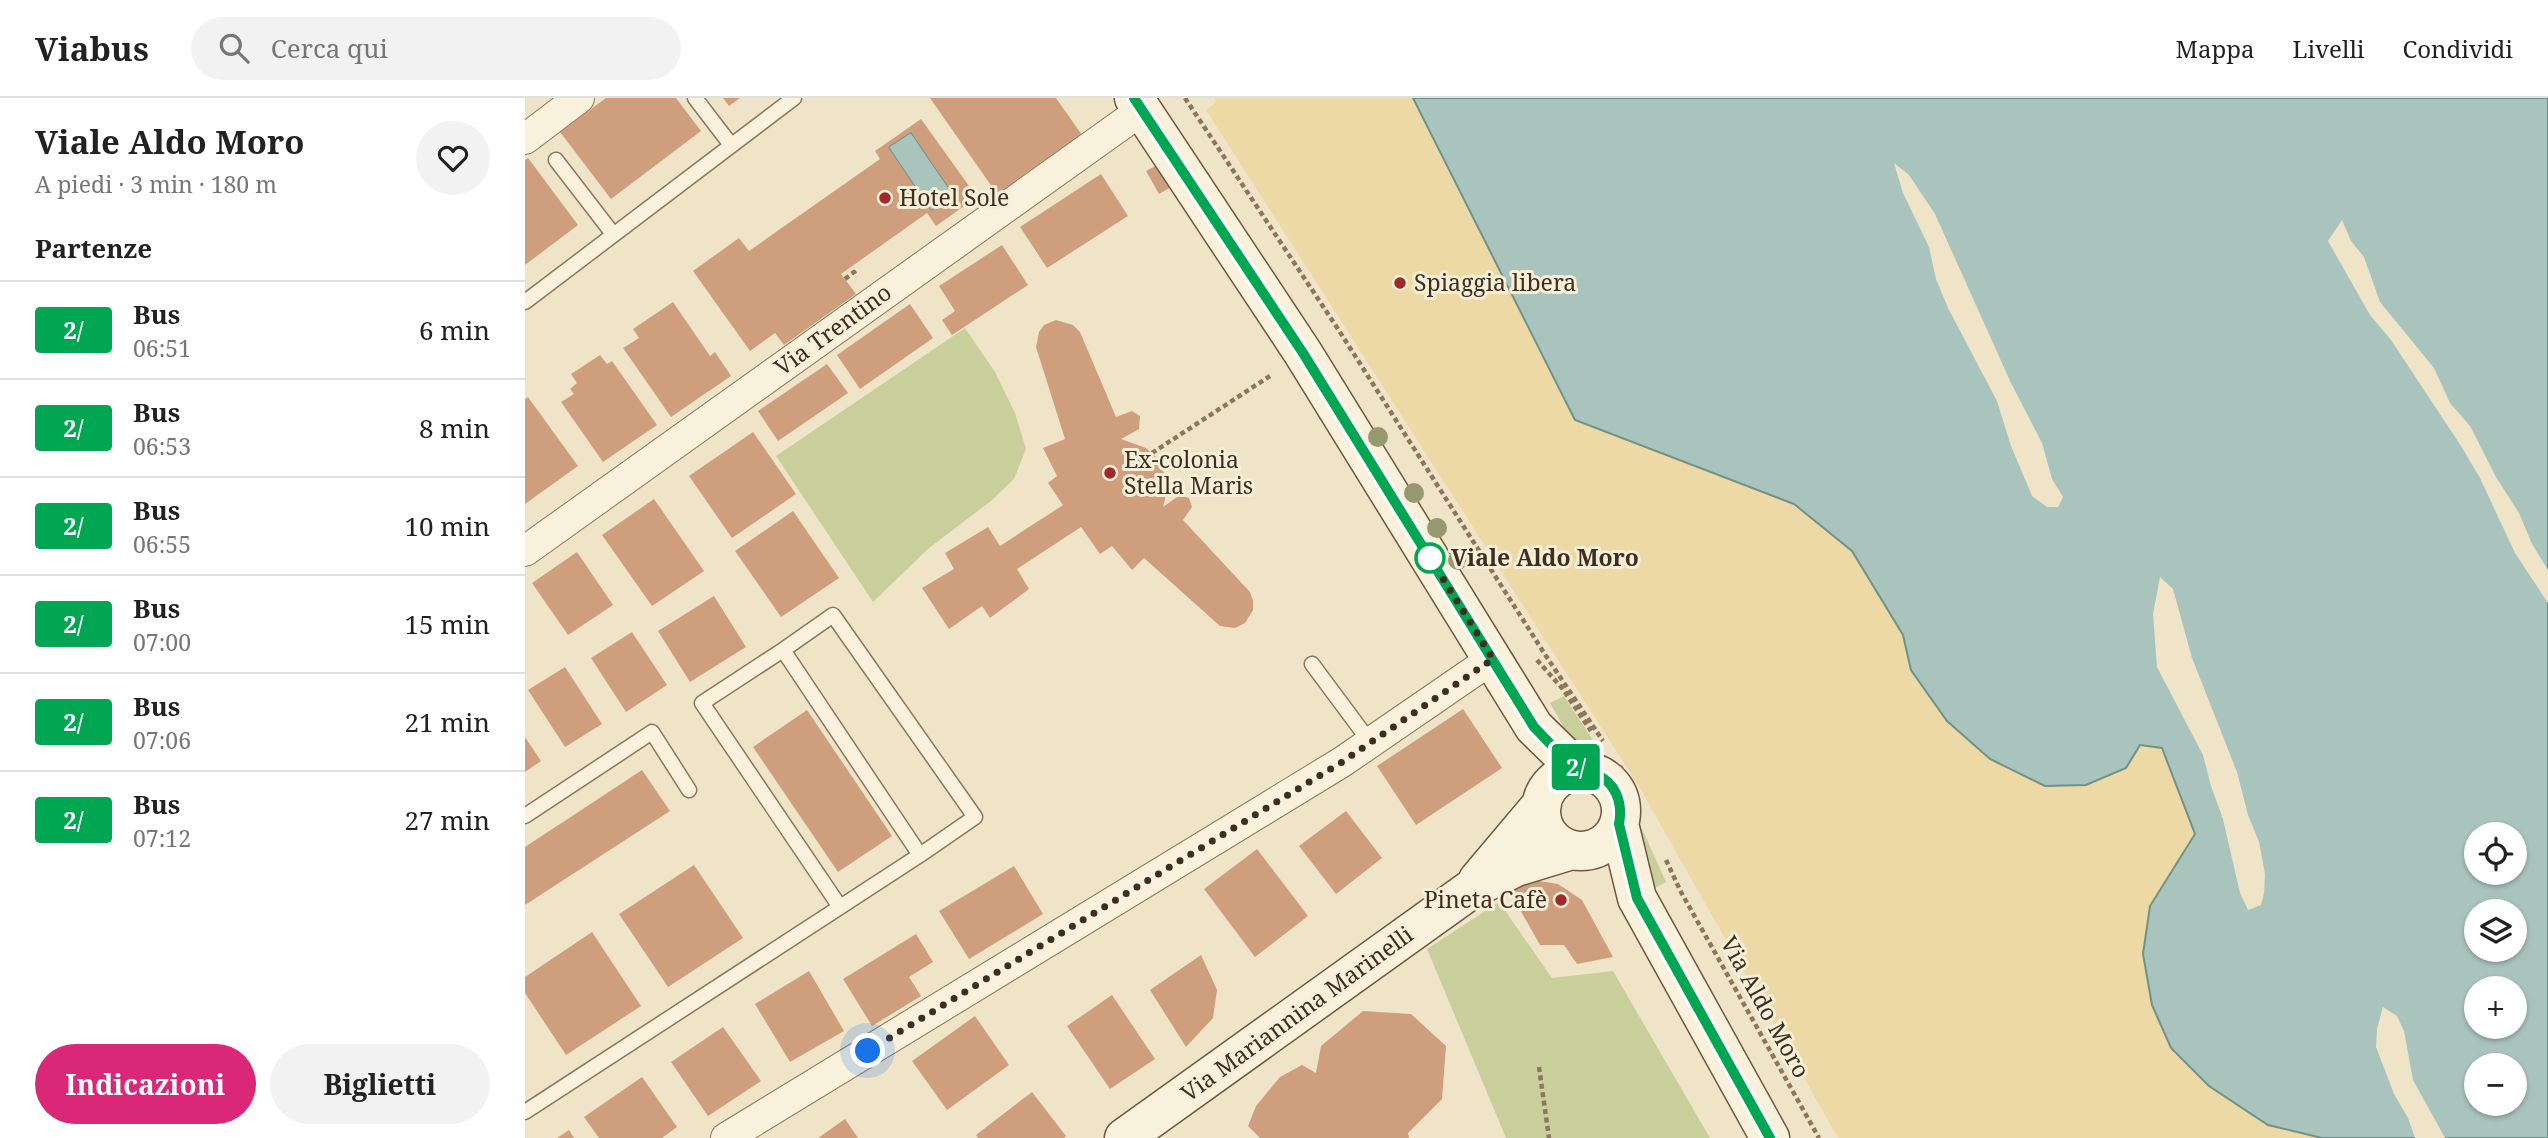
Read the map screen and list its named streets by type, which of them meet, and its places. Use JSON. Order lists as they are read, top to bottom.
{
  "streets": {
    "street": ["Via Trentino", "Via Mariannina Marinelli"],
    "path": ["Via Aldo Moro"]
  },
  "places": [
    "Hotel Sole",
    "Spiaggia libera",
    "Ex-colonia Stella Maris",
    "Viale Aldo Moro",
    "Pineta Cafè"
  ],
  "lines": ["bus line 2/"],
  "page": {
    "header": "Viabus",
    "search": "Cerca qui",
    "nav": ["Mappa", "Livelli", "Condividi"],
    "heading": [
      ["Viale Aldo Moro", "A piedi · 3 min · 180 m"],
      "Partenze"
    ],
    "on_map": "2/",
    "list": [
      {
        "mark": "2/",
        "name": "Bus",
        "note": "06:51",
        "value": "6 min"
      },
      {
        "mark": "2/",
        "name": "Bus",
        "note": "06:53",
        "value": "8 min"
      },
      {
        "mark": "2/",
        "name": "Bus",
        "note": "06:55",
        "value": "10 min"
      },
      {
        "mark": "2/",
        "name": "Bus",
        "note": "07:00",
        "value": "15 min"
      },
      {
        "mark": "2/",
        "name": "Bus",
        "note": "07:06",
        "value": "21 min"
      },
      {
        "mark": "2/",
        "name": "Bus",
        "note": "07:12",
        "value": "27 min"
      }
    ],
    "map_buttons": ["+", "−"],
    "buttons": ["Indicazioni", "Biglietti"]
  }
}
